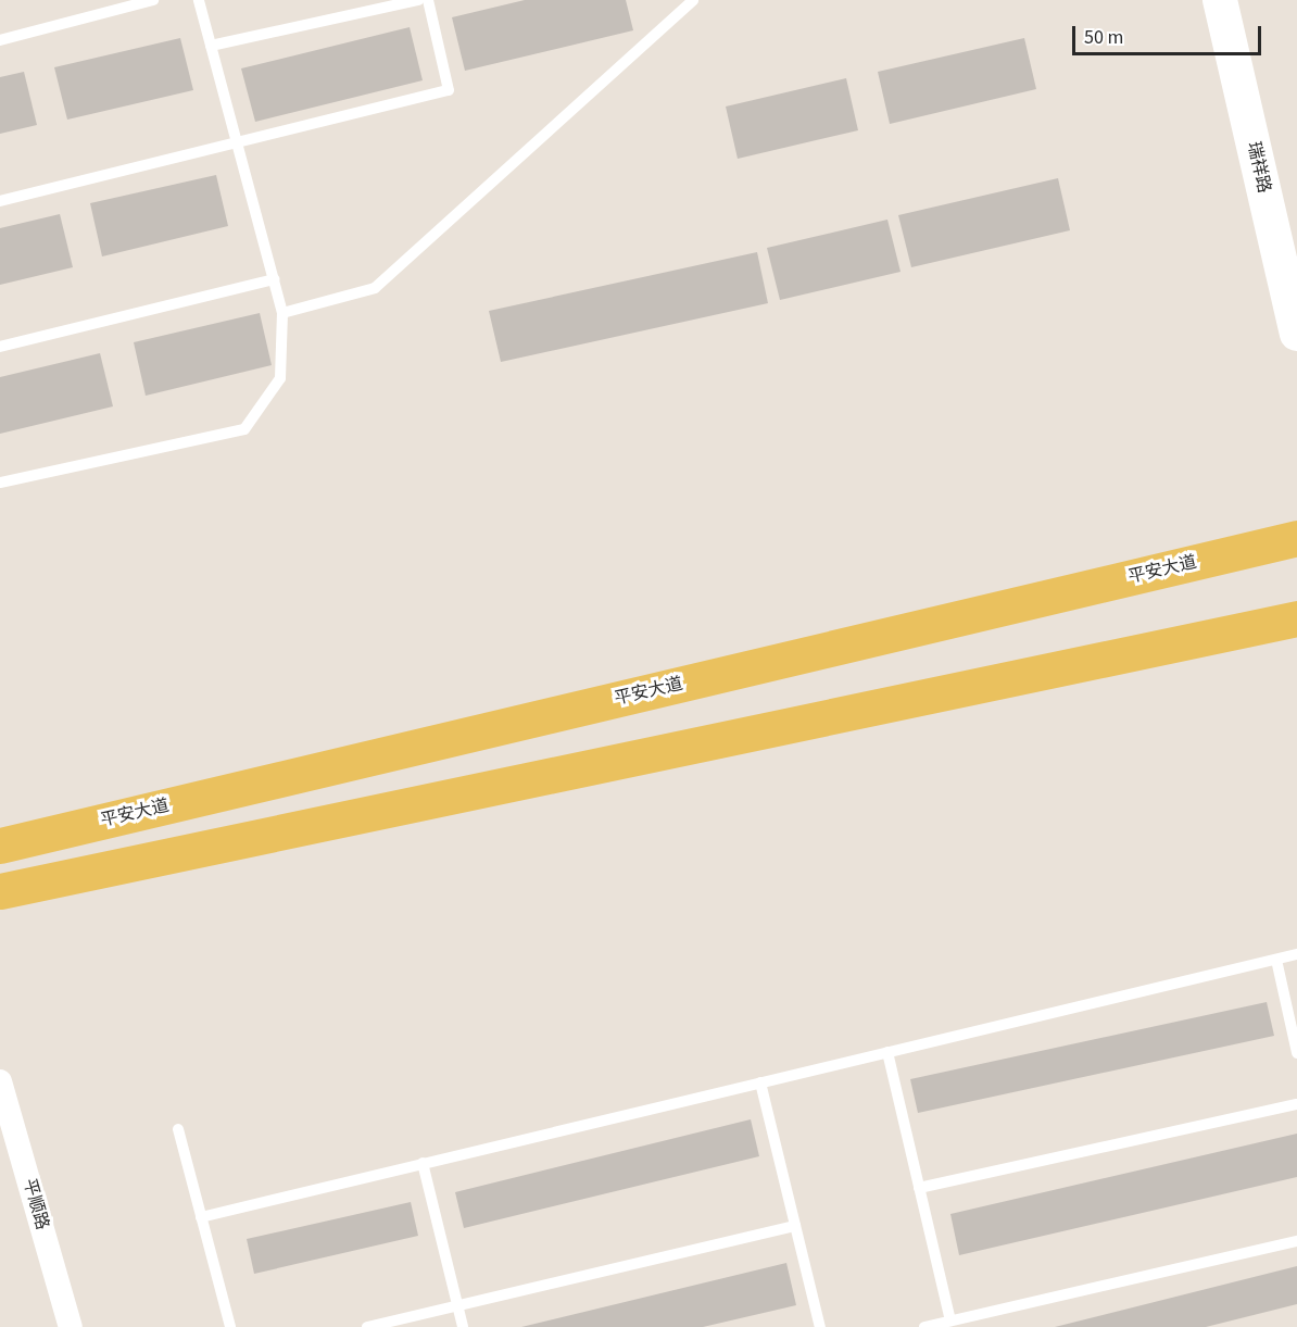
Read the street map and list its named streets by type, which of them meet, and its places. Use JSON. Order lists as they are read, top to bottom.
{
  "streets": {
    "main road": ["平安大道"],
    "street": ["瑞祥路", "平顺路"]
  },
  "scale_bar": "50 m"
}
